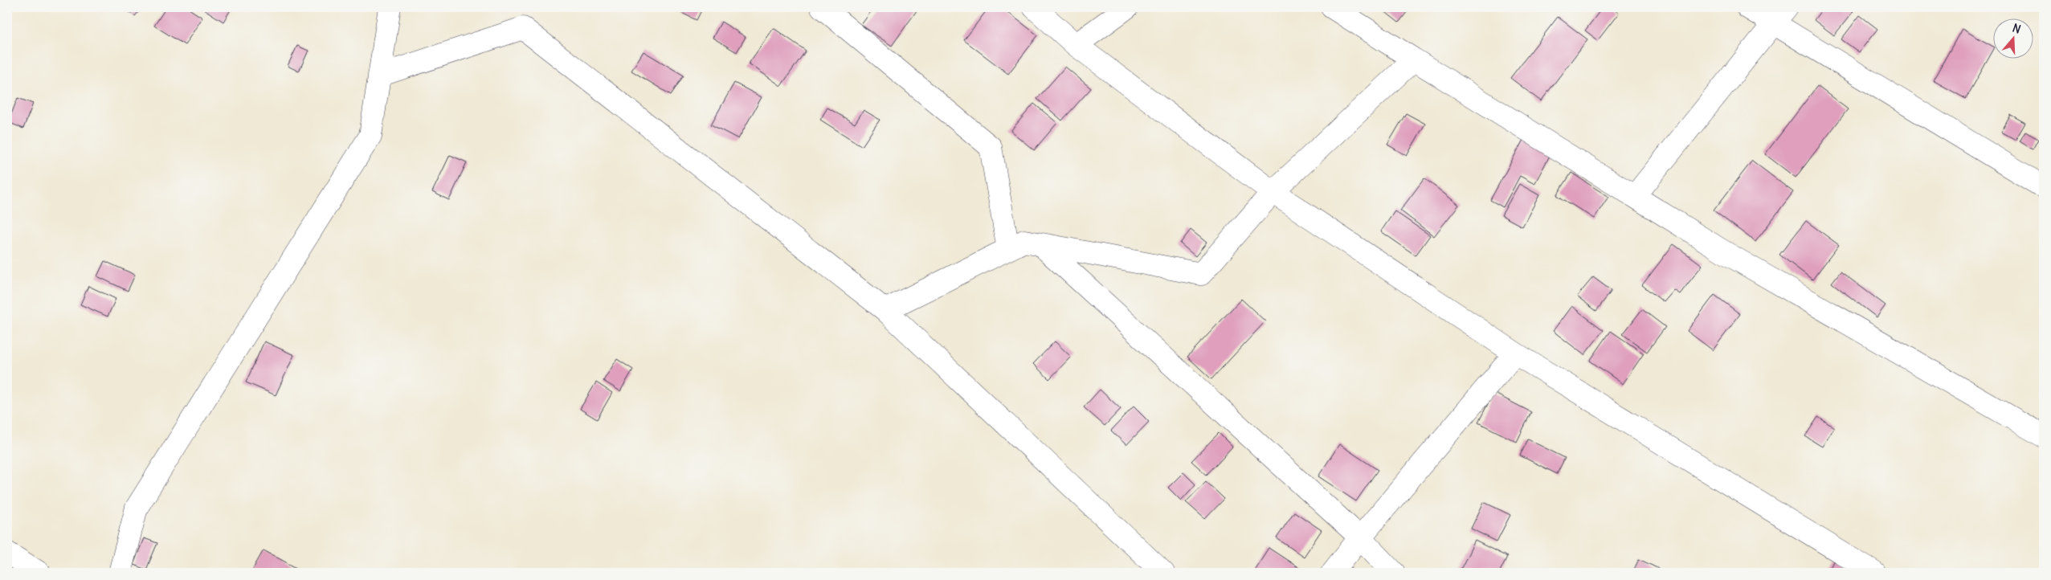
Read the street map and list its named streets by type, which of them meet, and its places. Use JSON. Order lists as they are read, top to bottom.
{
  "north": "top"
}
